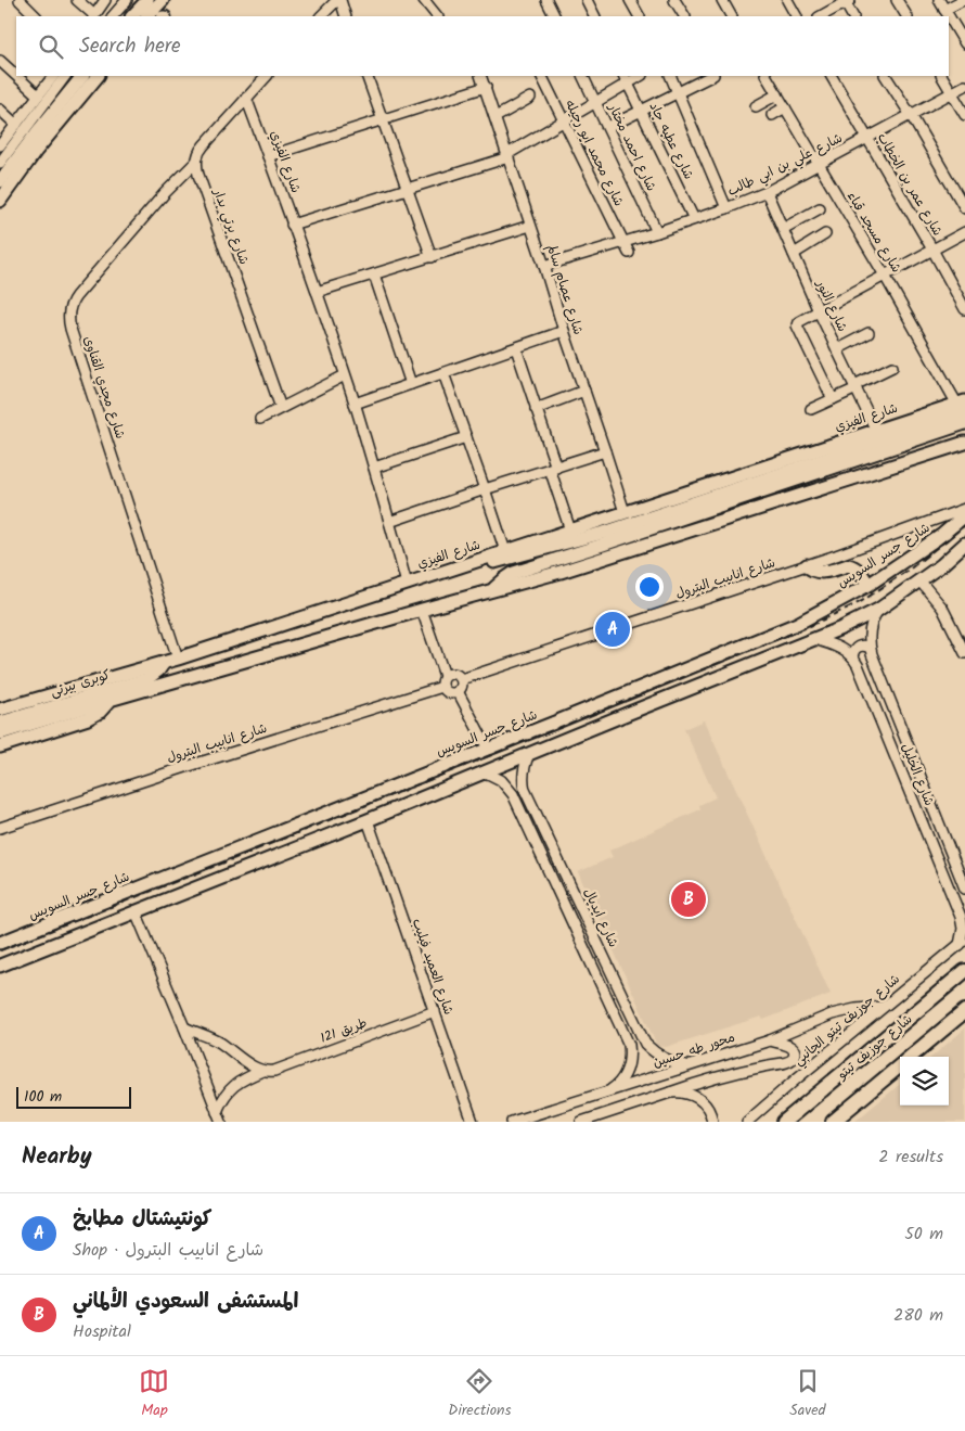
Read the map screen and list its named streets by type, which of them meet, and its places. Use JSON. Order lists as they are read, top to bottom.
{
  "streets": {
    "highway": ["شارع جوزيف تيتو"],
    "main road": ["شارع الفيزي", "شارع جسر السويس", "كوبرى بيرتى"],
    "street": [
      "شارع عطيه جاد",
      "شارع احمد مختار",
      "شارع محمد ابو رجيله",
      "شارع علي بن ابي طالب",
      "شارع عمر بن الخطاب",
      "شارع برتي بدار",
      "شارع مسجد قباء",
      "شارع عصام سالم",
      "شارع النور",
      "شارع مجدي القناوى",
      "شارع انابيب البترول",
      "شارع الخليل",
      "شارع ايديال",
      "شارع العميد فيليب",
      "شارع جوزيف تيتو الجانبي",
      "طريق 121",
      "محور طه حسين"
    ]
  },
  "crossings": [
    ["شارع عطيه جاد", "شارع علي بن ابي طالب"],
    ["شارع احمد مختار", "شارع علي بن ابي طالب"],
    ["شارع محمد ابو رجيله", "شارع علي بن ابي طالب"],
    ["شارع الفيزي", "شارع مسجد قباء"],
    ["شارع الفيزي", "شارع عصام سالم"],
    ["شارع الفيزي", "شارع النور"],
    ["شارع علي بن ابي طالب", "شارع عمر بن الخطاب"],
    ["شارع علي بن ابي طالب", "شارع مسجد قباء"],
    ["شارع علي بن ابي طالب", "شارع عصام سالم"],
    ["شارع علي بن ابي طالب", "شارع النور"],
    ["شارع برتي بدار", "شارع مجدي القناوى"],
    ["شارع الخليل", "شارع جوزيف تيتو الجانبي"],
    ["شارع ايديال", "محور طه حسين"],
    ["شارع العميد فيليب", "طريق 121"],
    ["شارع جوزيف تيتو الجانبي", "محور طه حسين"]
  ],
  "scale_bar": "100 m",
  "page": {
    "search": "Search here",
    "pins": ["A", "B"],
    "scale": "100 m",
    "heading": ["Nearby", "2 results"],
    "list": [
      {
        "mark": "A",
        "name": "كونتيشتال مطابخ",
        "note": "Shop · شارع انابيب البترول",
        "value": "50 m"
      },
      {
        "mark": "B",
        "name": "المستشفى السعودي الألماني",
        "note": "Hospital",
        "value": "280 m"
      }
    ],
    "nav": ["Map", "Directions", "Saved"]
  }
}
